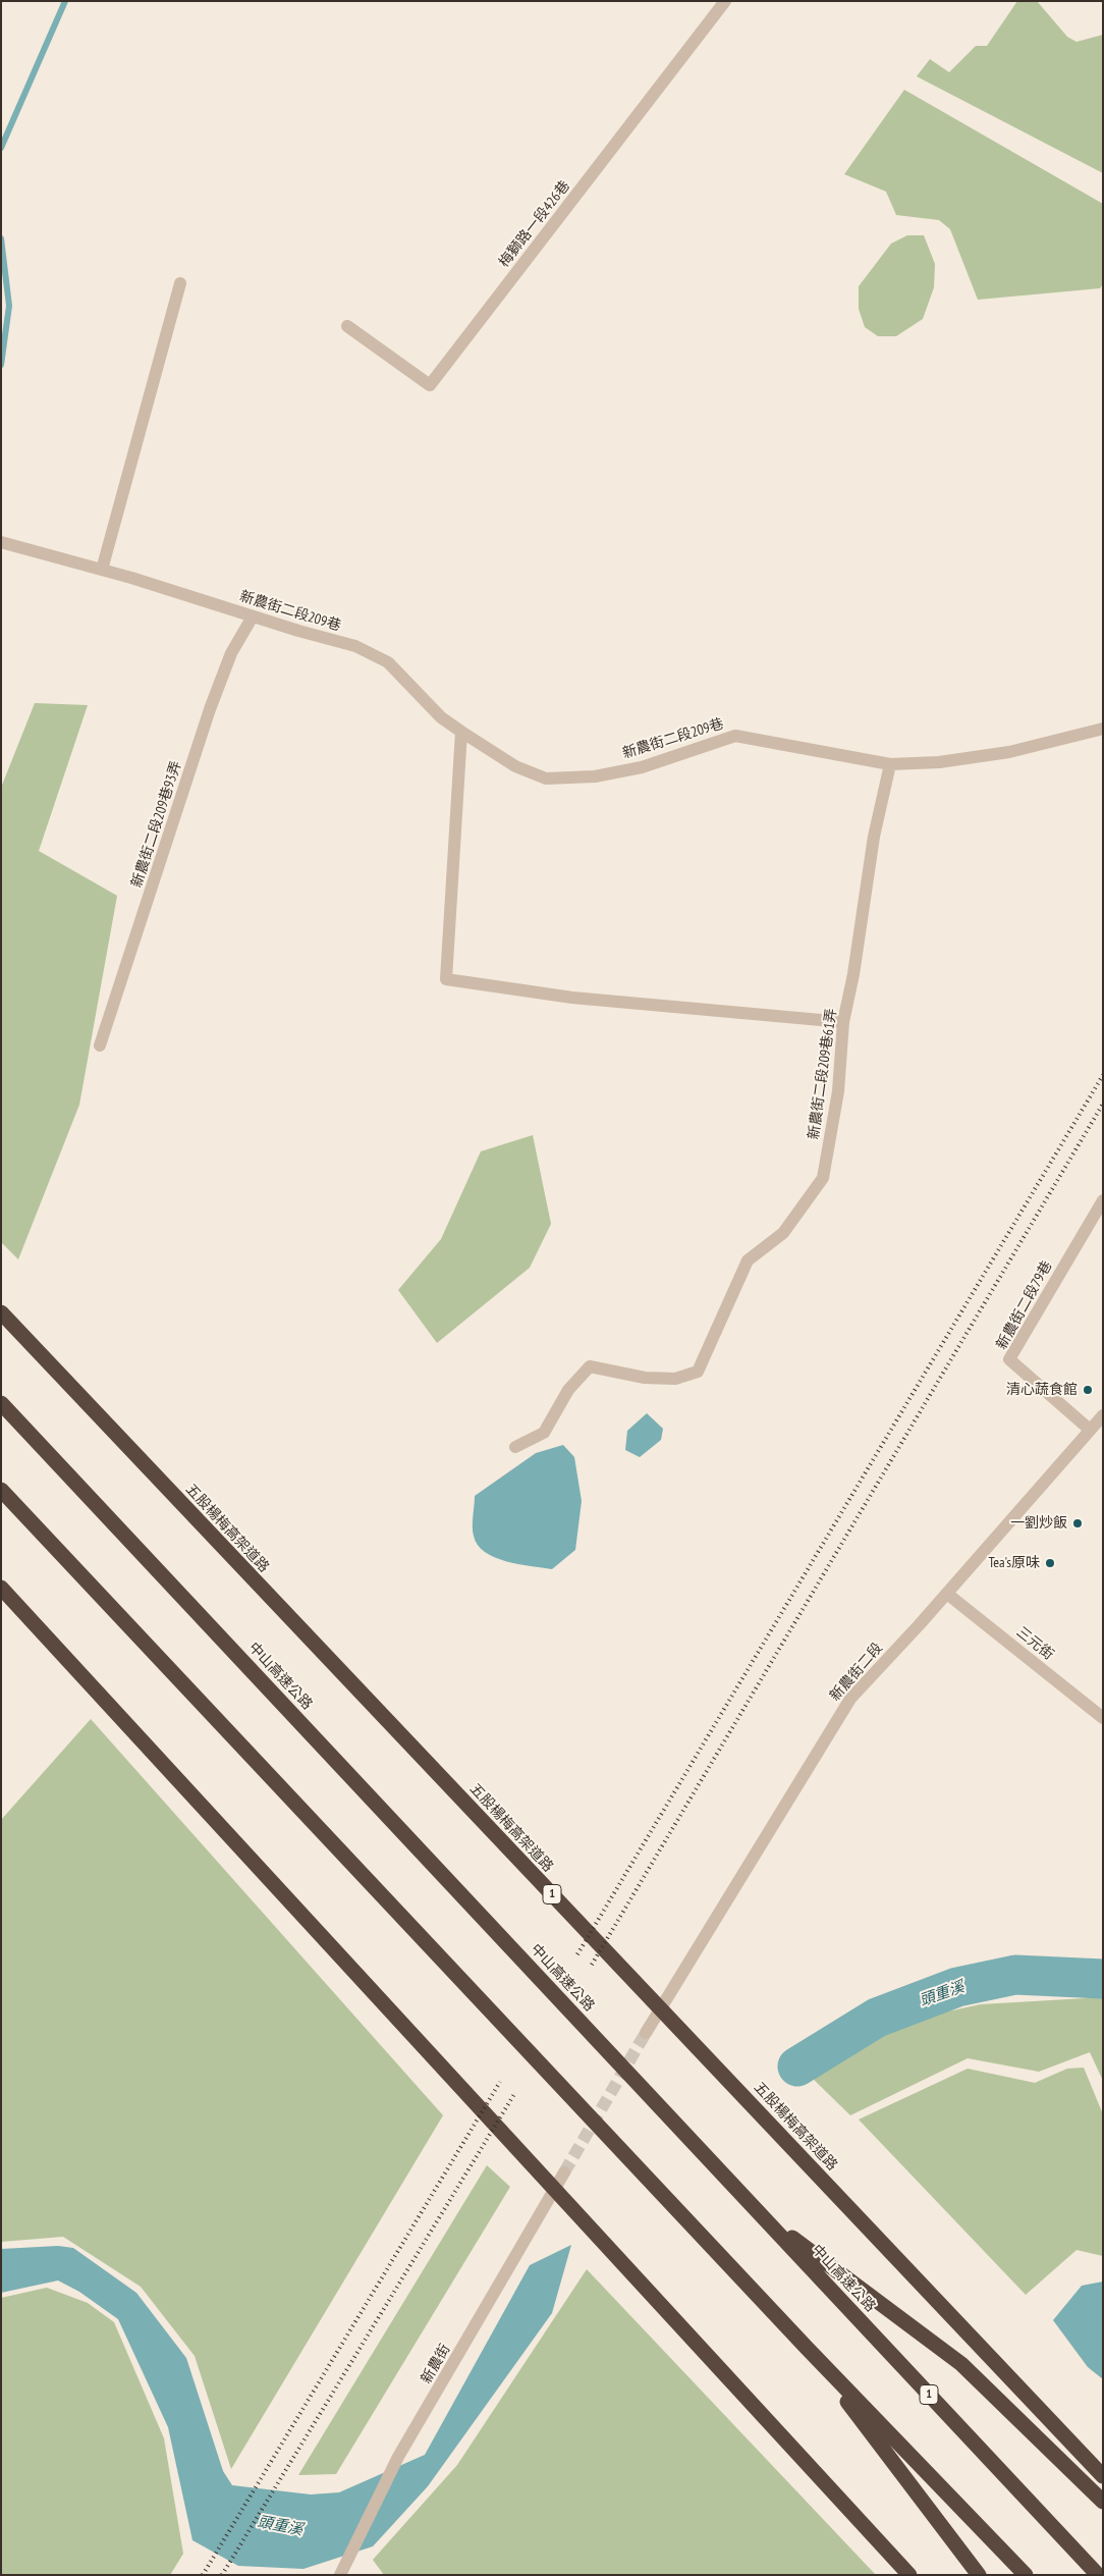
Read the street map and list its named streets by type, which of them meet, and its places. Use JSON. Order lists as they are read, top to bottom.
{
  "streets": {
    "highway": ["五股楊梅高架道路", "中山高速公路", "1"],
    "street": [
      "梅獅路一段426巷",
      "新農街二段209巷",
      "新農街二段209巷93弄",
      "新農街二段209巷61弄",
      "新農街二段79巷",
      "三元街",
      "新農街二段",
      "新農街"
    ]
  },
  "crossings": [
    ["新農街二段209巷", "新農街二段209巷93弄"],
    ["新農街二段209巷", "新農街二段209巷61弄"],
    ["新農街二段79巷", "新農街二段"],
    ["三元街", "新農街二段"]
  ],
  "water": ["頭重溪"],
  "places": ["清心蔬食館", "一劉炒飯", "Tea's原味"]
}
